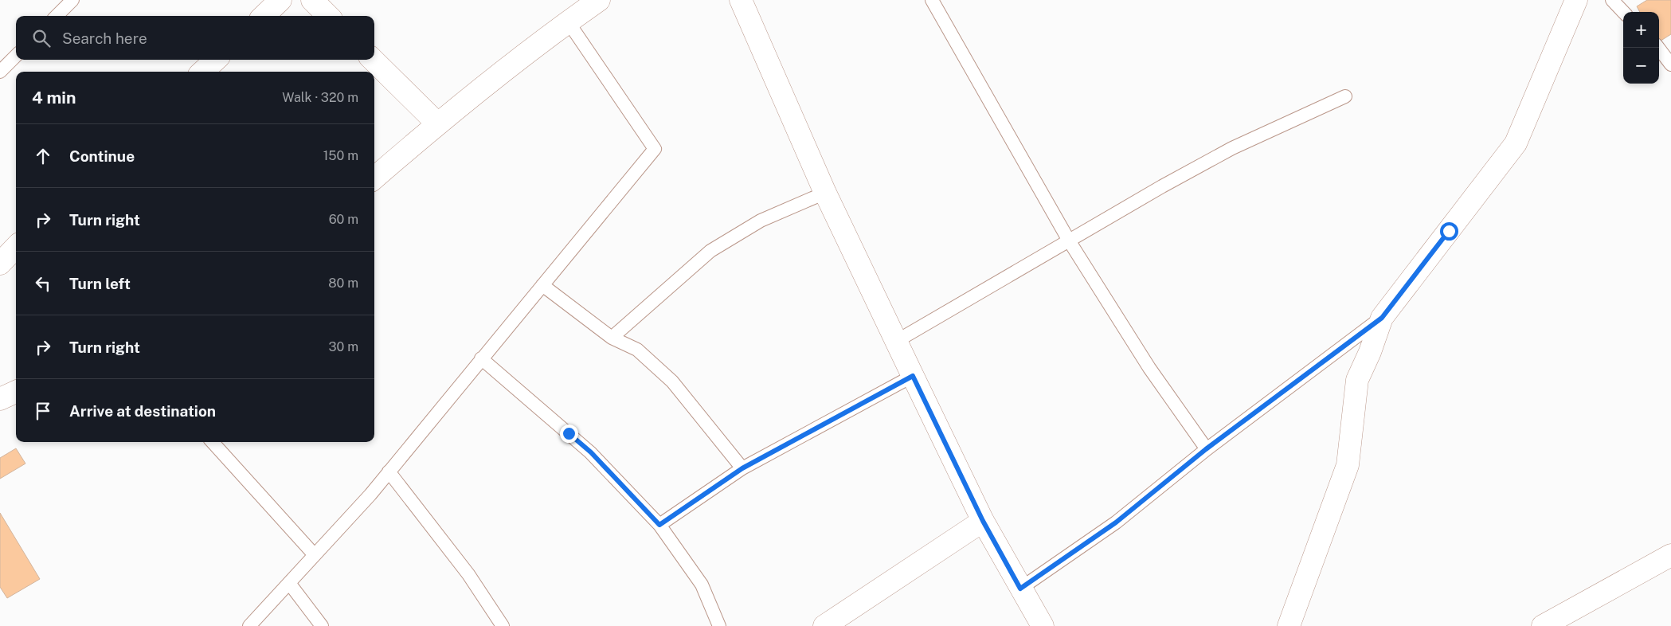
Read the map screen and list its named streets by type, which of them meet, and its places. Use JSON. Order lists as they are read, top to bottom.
{
  "page": {
    "map_buttons": ["+", "−"],
    "search": "Search here",
    "heading": ["4 min", "Walk · 320 m"],
    "list": [
      ["Continue", "150 m"],
      ["Turn right", "60 m"],
      ["Turn left", "80 m"],
      ["Turn right", "30 m"],
      "Arrive at destination"
    ]
  }
}
